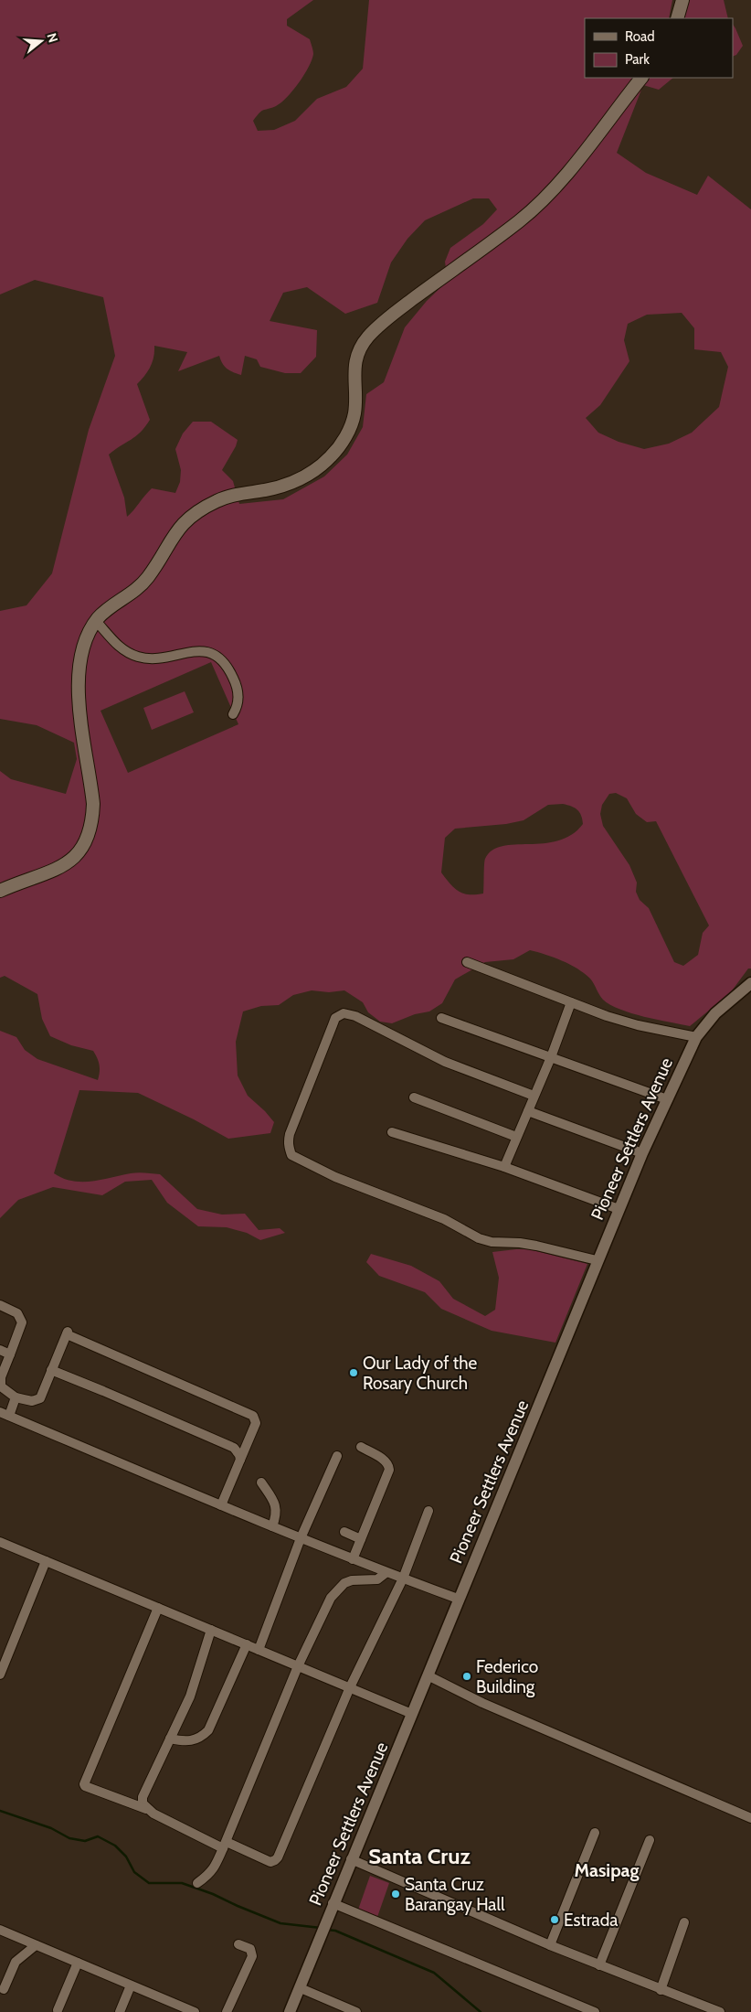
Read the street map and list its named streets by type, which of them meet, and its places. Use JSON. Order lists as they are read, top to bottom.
{
  "streets": {
    "street": ["Pioneer Settlers Avenue"]
  },
  "districts": ["Santa Cruz", "Masipag"],
  "places": [
    "Our Lady of the Rosary Church",
    "Federico Building",
    "Santa Cruz Barangay Hall",
    "Estrada"
  ],
  "legend": ["Road", "Park"],
  "north": "right"
}
